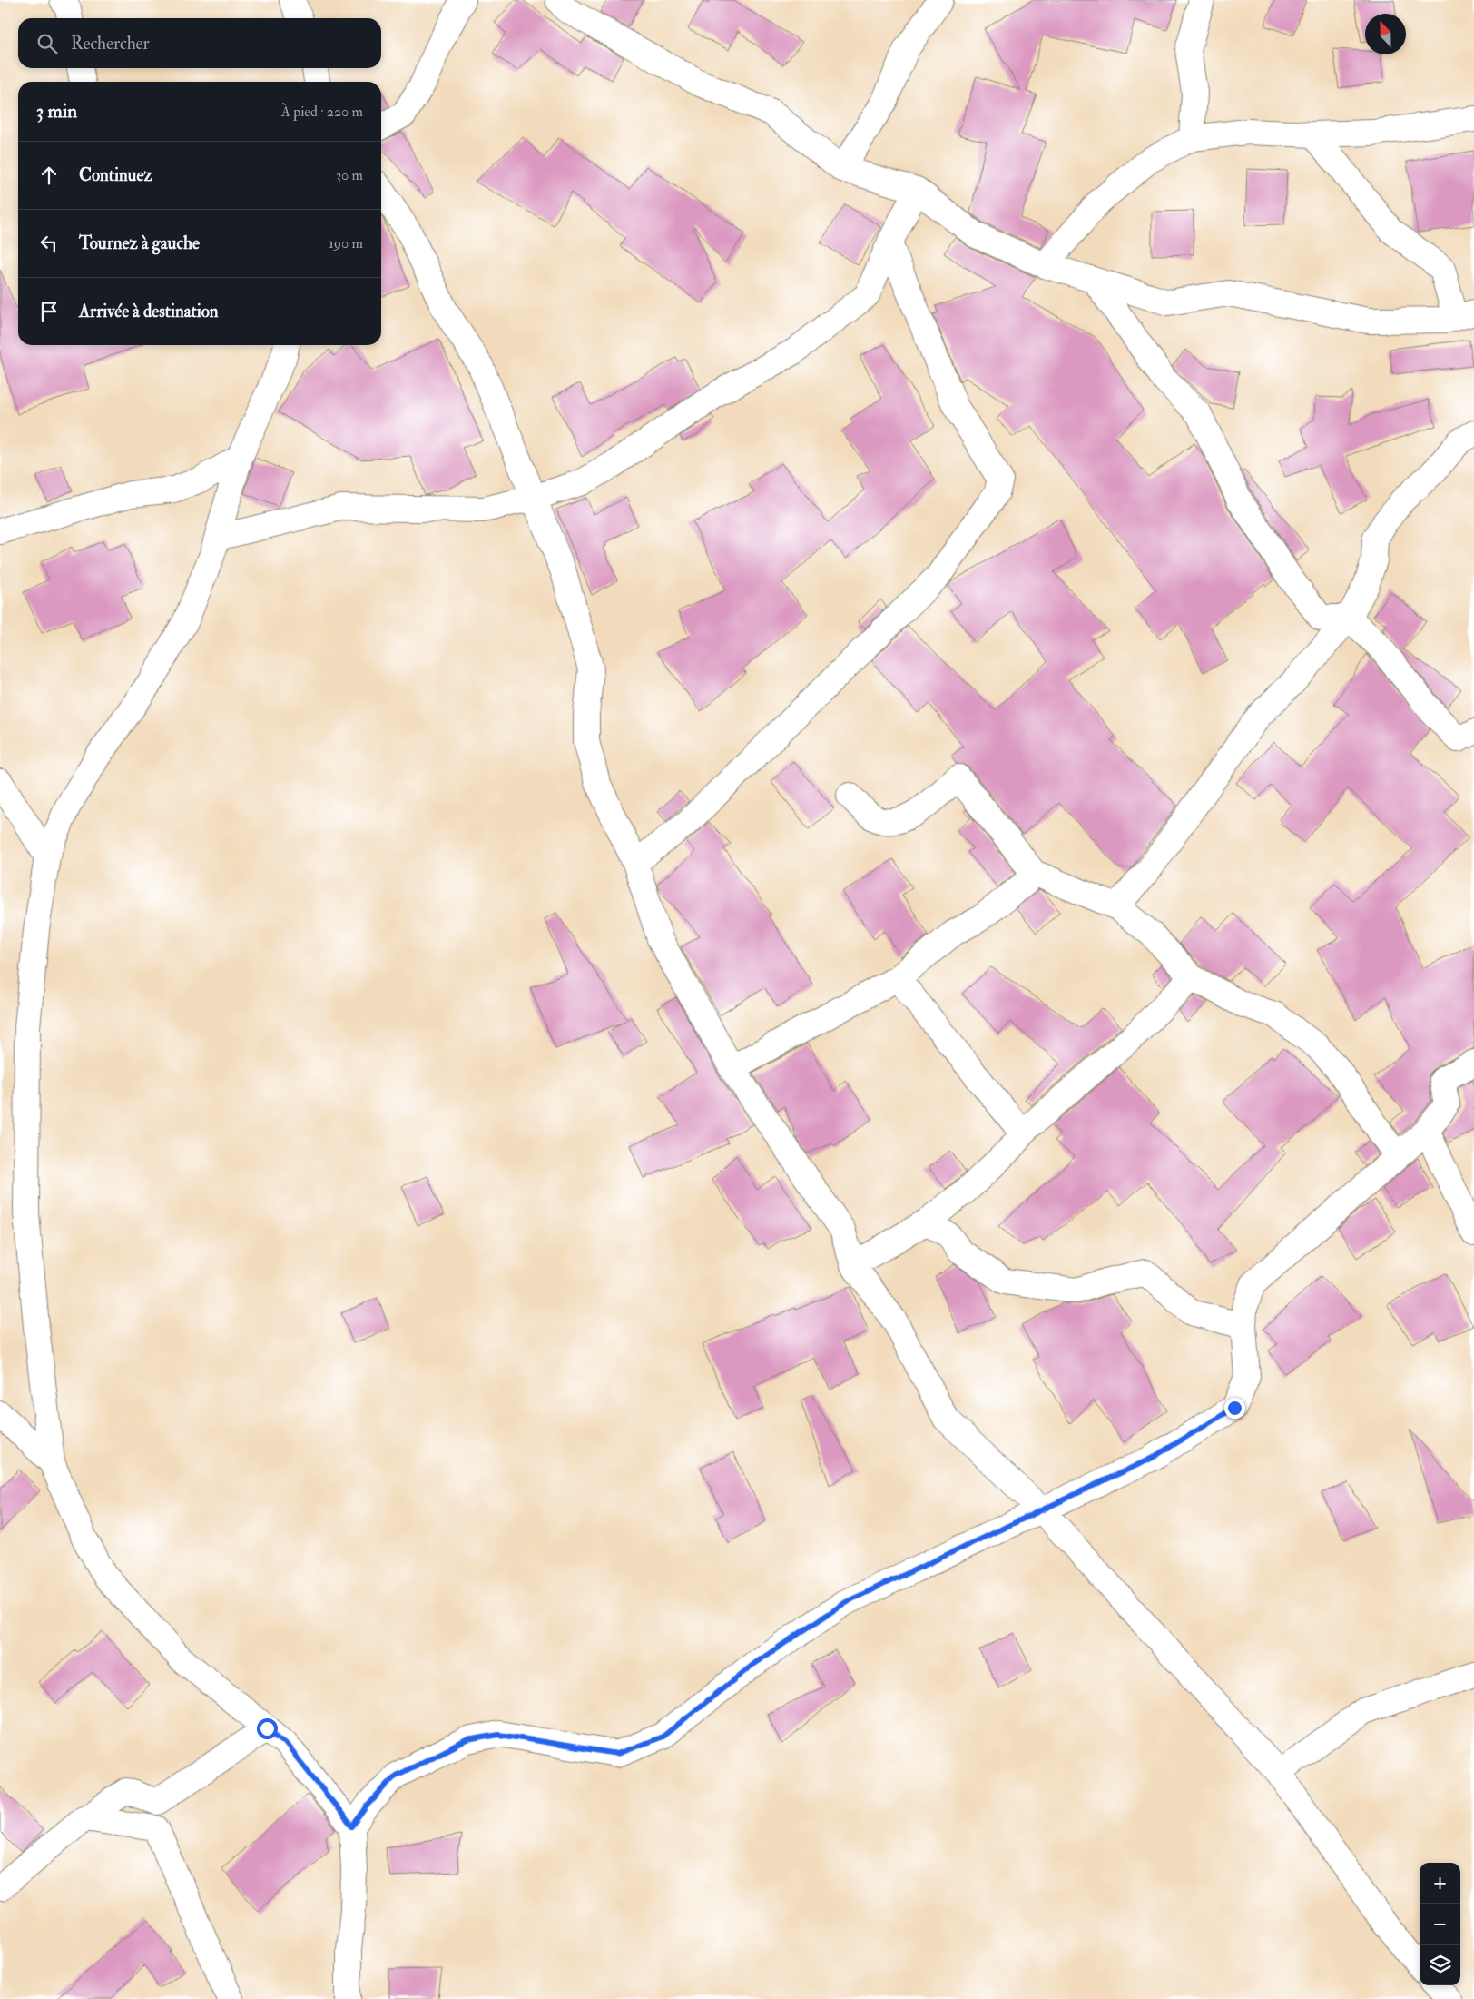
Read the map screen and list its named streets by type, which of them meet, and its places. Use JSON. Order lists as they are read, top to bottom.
{
  "north": "top",
  "page": {
    "search": "Rechercher",
    "heading": ["3 min", "À pied · 220 m"],
    "list": [
      ["Continuez", "30 m"],
      ["Tournez à gauche", "190 m"],
      "Arrivée à destination"
    ],
    "map_buttons": ["+", "−"]
  }
}
